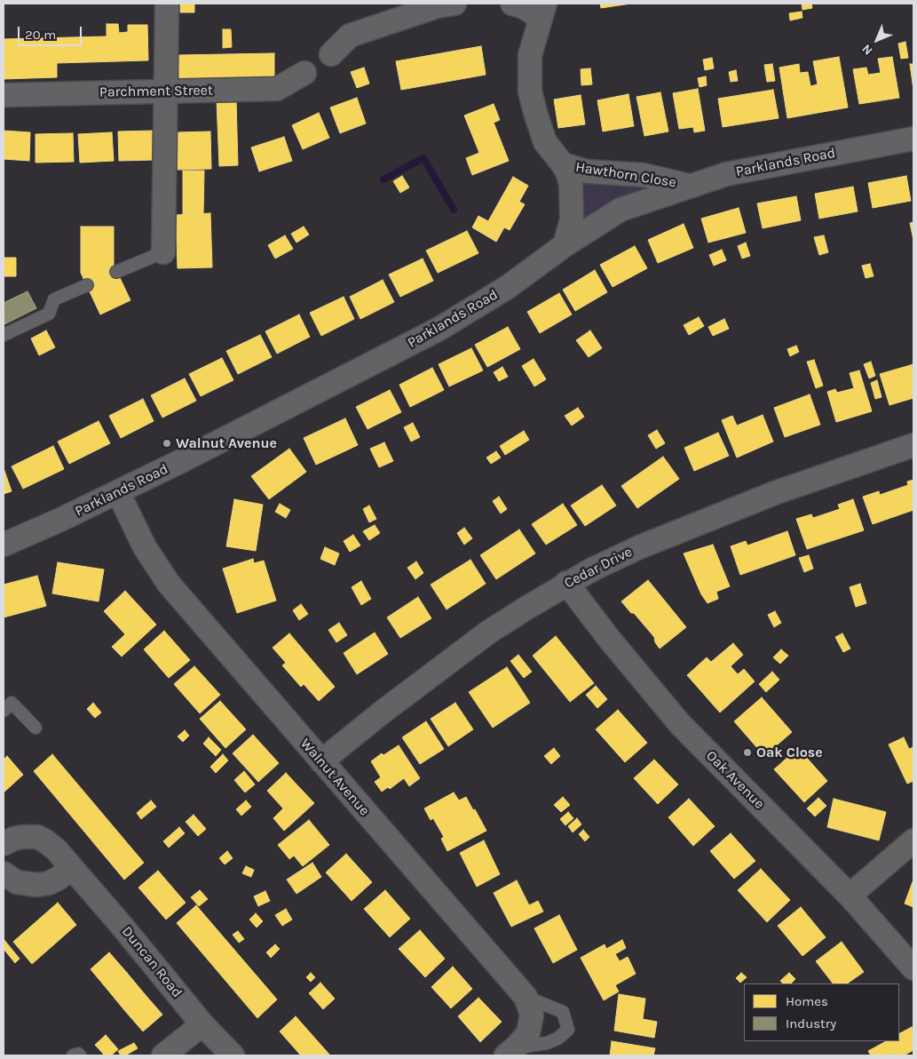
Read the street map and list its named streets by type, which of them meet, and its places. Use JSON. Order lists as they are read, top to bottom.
{
  "streets": {
    "street": [
      "Parchment Street",
      "Parklands Road",
      "Hawthorn Close",
      "Cedar Drive",
      "Walnut Avenue",
      "Oak Avenue",
      "Duncan Road"
    ]
  },
  "crossings": [
    ["Parklands Road", "Hawthorn Close"],
    ["Parklands Road", "Walnut Avenue"],
    ["Cedar Drive", "Walnut Avenue"],
    ["Cedar Drive", "Oak Avenue"]
  ],
  "places": ["Walnut Avenue", "Oak Close"],
  "legend": ["Homes", "Industry"],
  "scale_bar": "20 m",
  "north": "bottom left"
}
